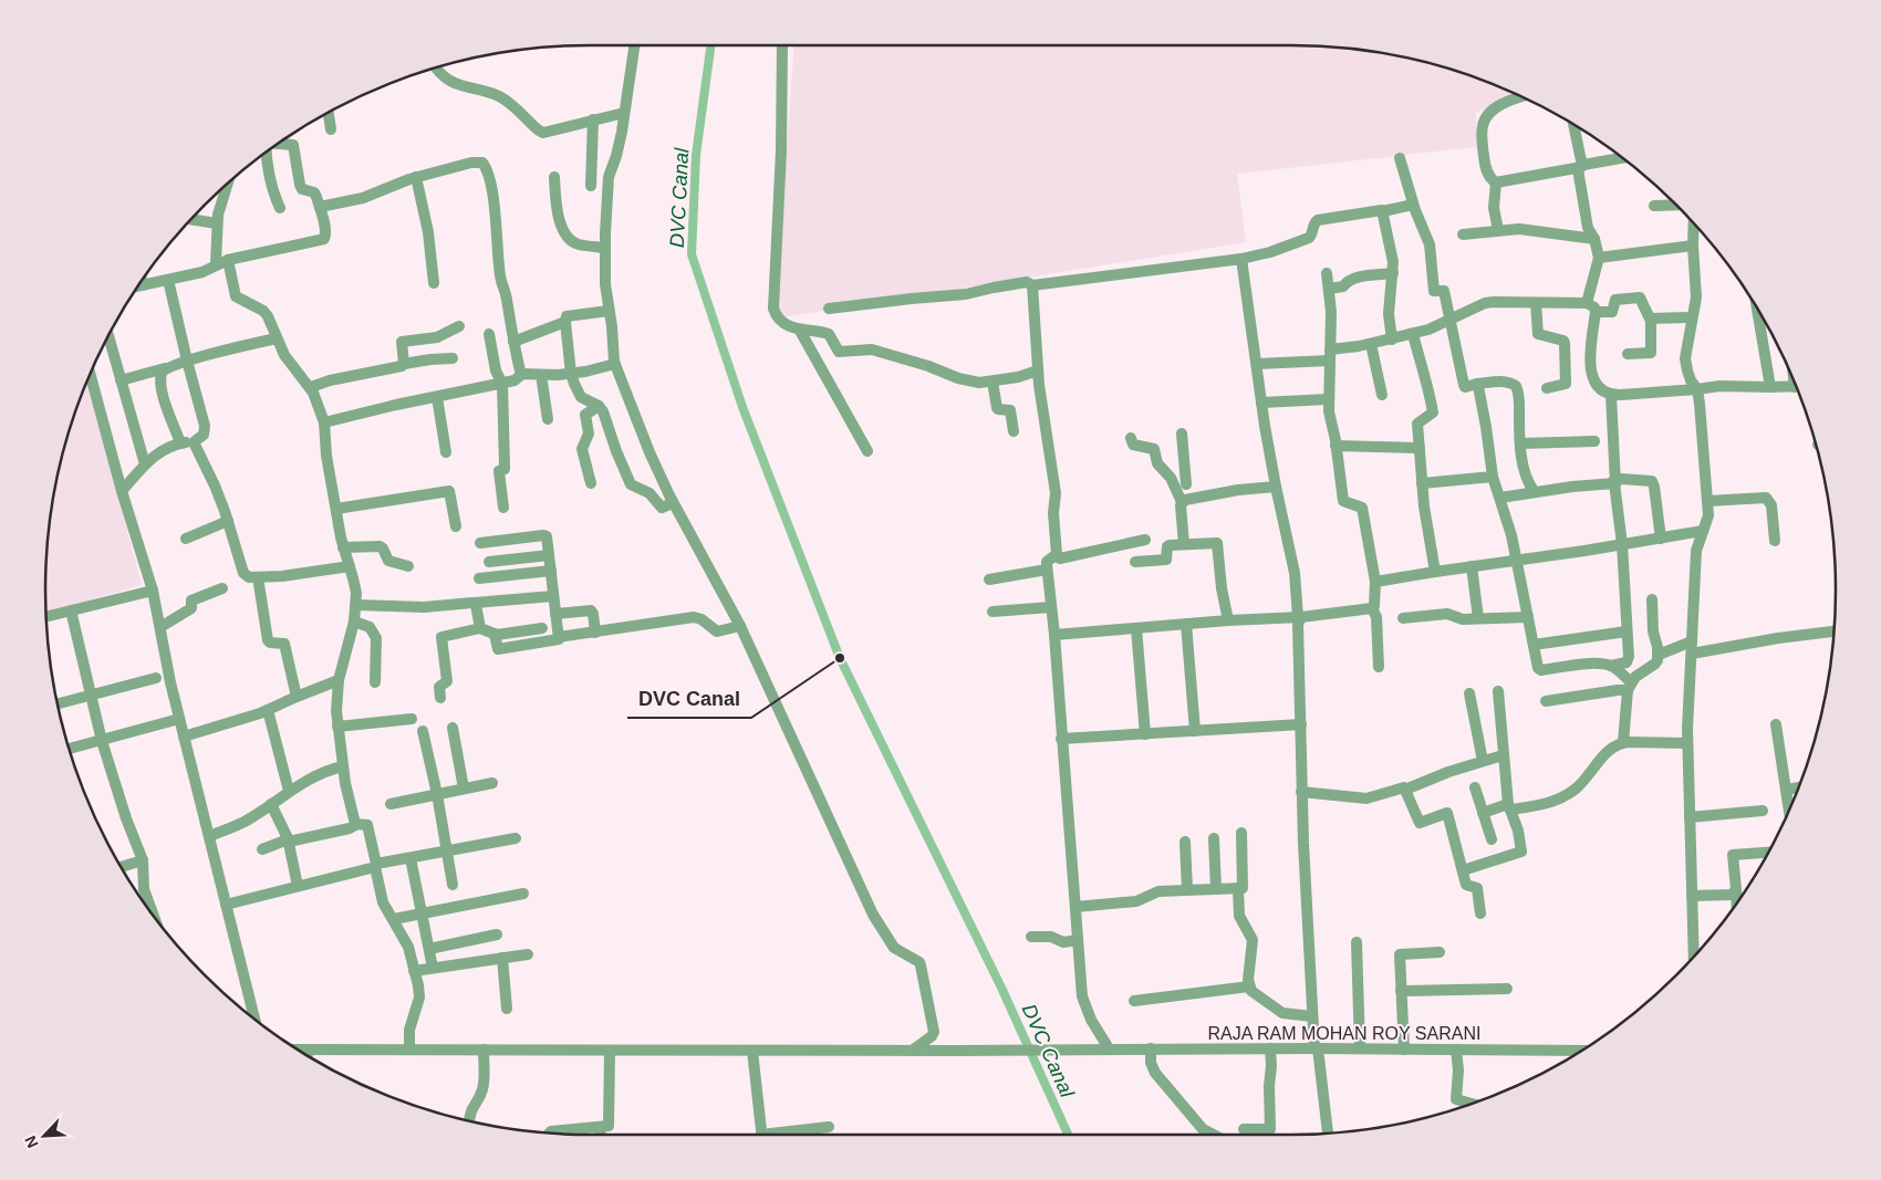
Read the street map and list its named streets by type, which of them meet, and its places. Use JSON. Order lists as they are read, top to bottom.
{
  "streets": {
    "street": ["RAJA RAM MOHAN ROY SARANI"]
  },
  "water": ["DVC Canal"],
  "places": ["DVC Canal"],
  "north": "bottom left"
}
